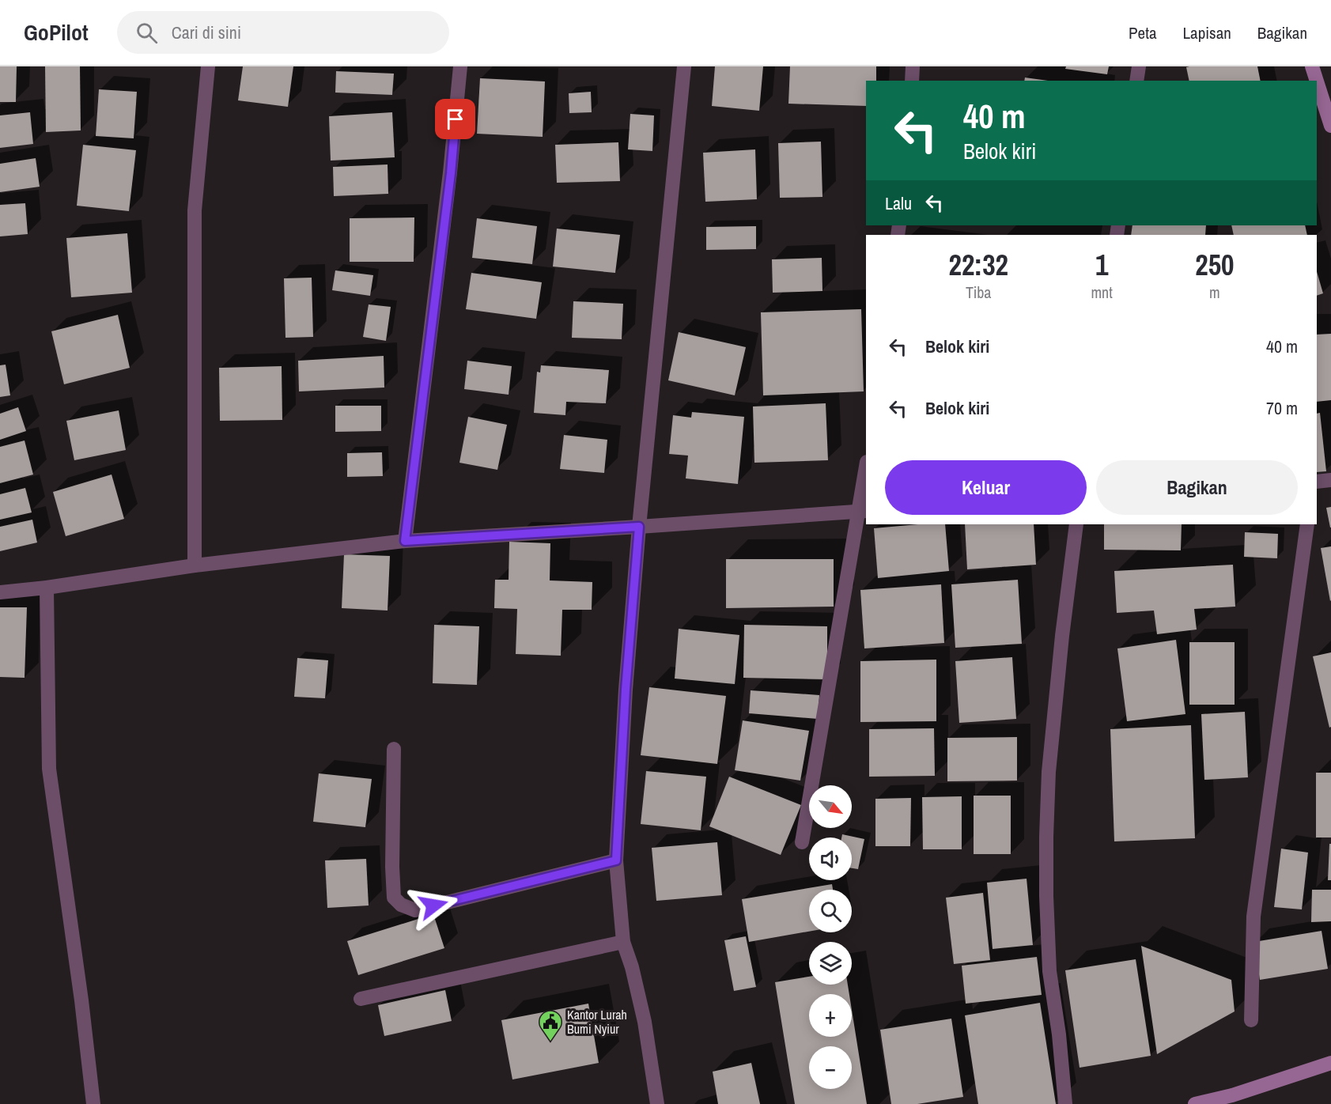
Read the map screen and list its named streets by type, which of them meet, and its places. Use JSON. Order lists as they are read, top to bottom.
{
  "places": {
    "public building": ["Kantor Lurah Bumi Nyiur"]
  },
  "north": "bottom right",
  "page": {
    "header": "GoPilot",
    "search": "Cari di sini",
    "nav": ["Peta", "Lapisan", "Bagikan"],
    "turn": ["40 m", "Belok kiri"],
    "then": "Lalu",
    "eta": [
      "22:32",
      "Tiba",
      "1",
      "mnt",
      "250",
      "m"
    ],
    "list": [
      {
        "name": "Belok kiri",
        "value": "40 m"
      },
      {
        "name": "Belok kiri",
        "value": "70 m"
      }
    ],
    "buttons": ["Keluar", "Bagikan"],
    "map_buttons": ["+", "−"]
  }
}
